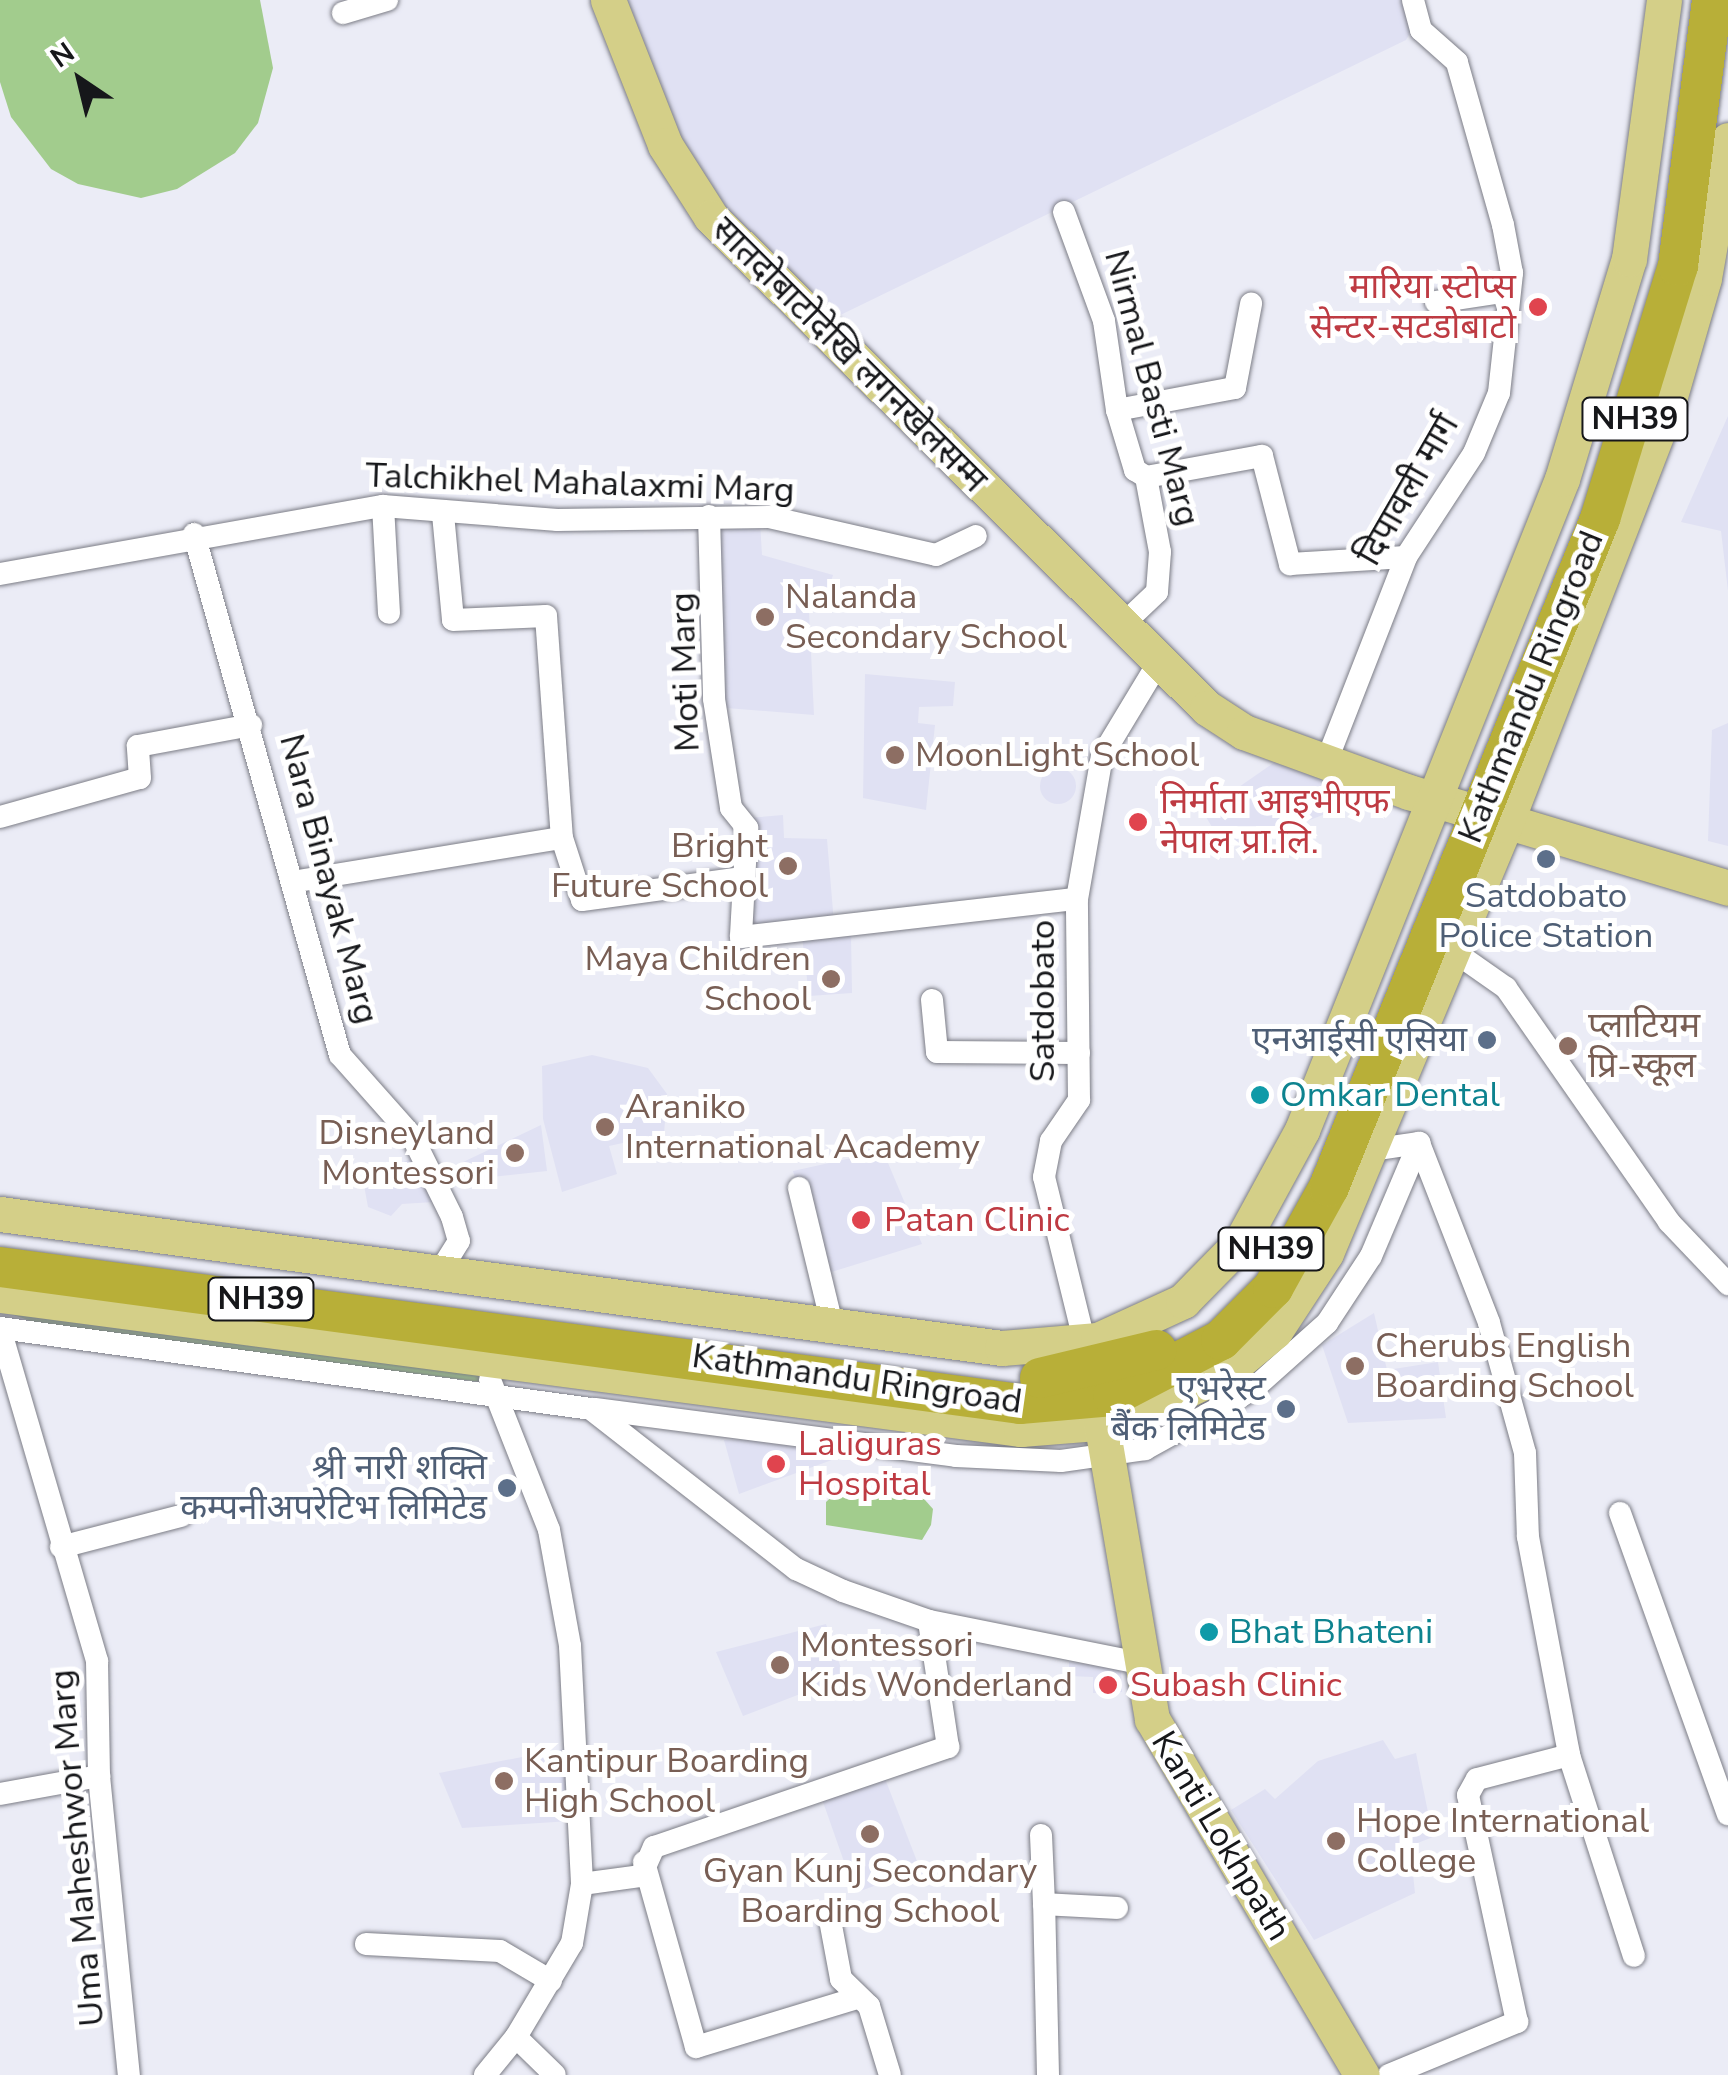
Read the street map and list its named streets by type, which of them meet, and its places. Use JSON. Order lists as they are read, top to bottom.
{
  "streets": {
    "highway": ["NH39", "Kathmandu Ringroad"],
    "main road": ["सातदोबाटोदेखि लगनखेलसम्म", "Kanti Lokhpath"],
    "street": [
      "Nirmal Basti Marg",
      "Talchikhel Mahalaxmi Marg",
      "दिपावली मार्ग",
      "Moti Marg",
      "Nara Binayak Marg",
      "Satdobato",
      "Uma Maheshwor Marg"
    ]
  },
  "crossings": [
    ["सातदोबाटोदेखि लगनखेलसम्म", "Nirmal Basti Marg"],
    ["सातदोबाटोदेखि लगनखेलसम्म", "दिपावली मार्ग"],
    ["सातदोबाटोदेखि लगनखेलसम्म", "Kathmandu Ringroad"],
    ["सातदोबाटोदेखि लगनखेलसम्म", "Satdobato"],
    ["Talchikhel Mahalaxmi Marg", "Moti Marg"],
    ["Talchikhel Mahalaxmi Marg", "Nara Binayak Marg"],
    ["Moti Marg", "Satdobato"],
    ["Kathmandu Ringroad", "Satdobato"],
    ["Kathmandu Ringroad", "Kanti Lokhpath"],
    ["Satdobato", "Kanti Lokhpath"]
  ],
  "places": [
    "मारिया स्टोप्स सेन्टर-सटडोबाटो",
    "Nalanda Secondary School",
    "MoonLight School",
    "निर्माता आइभीएफ नेपाल प्रा.लि.",
    "Satdobato Police Station",
    "Bright Future School",
    "Maya Children School",
    "एनआईसी एसिया",
    "प्लाटियम प्रि-स्कूल",
    "Omkar Dental",
    "Araniko International Academy",
    "Disneyland Montessori",
    "Patan Clinic",
    "Cherubs English Boarding School",
    "एभरेस्ट बैंक लिमिटेड",
    "Laliguras Hospital",
    "श्री नारी शक्ति कम्पनीअपरेटिभ लिमिटेड",
    "Bhat Bhateni",
    "Montessori Kids Wonderland",
    "Subash Clinic",
    "Kantipur Boarding High School",
    "Gyan Kunj Secondary Boarding School",
    "Hope International College"
  ],
  "north": "top left"
}
